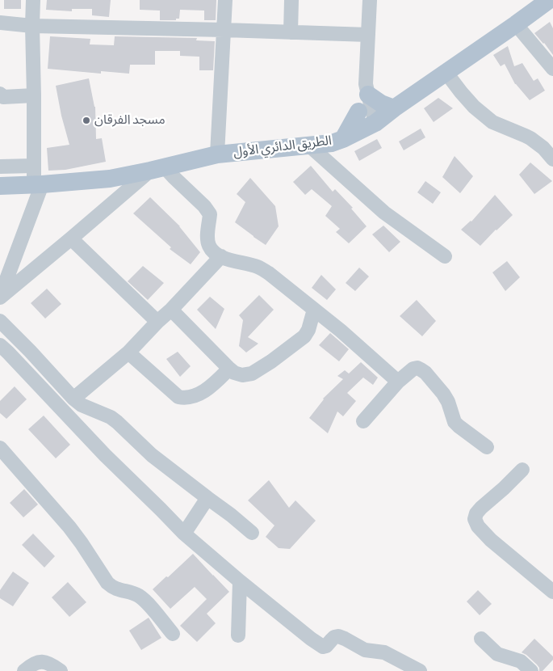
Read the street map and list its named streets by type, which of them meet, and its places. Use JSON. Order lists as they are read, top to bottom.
{
  "streets": {
    "main road": ["الطريق الدائري الأول"]
  },
  "places": ["مسجد الفرقان"]
}
